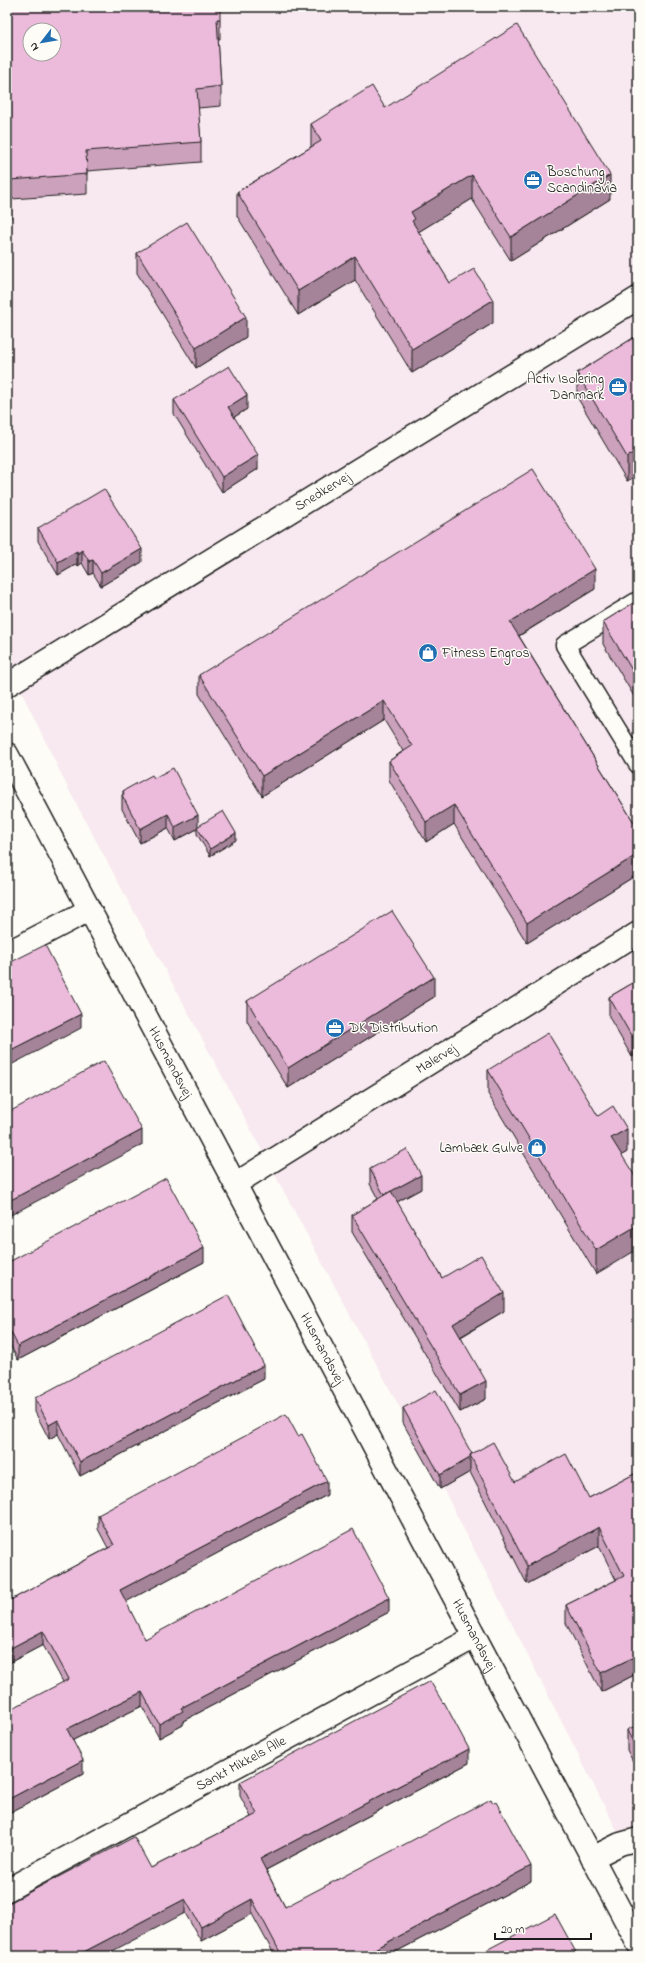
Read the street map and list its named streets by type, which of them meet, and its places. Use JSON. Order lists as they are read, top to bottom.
{
  "streets": {
    "street": [
      "Snedkervej",
      "Malervej",
      "Husmandsvej",
      "Sankt Mikkels Alle"
    ]
  },
  "crossings": [
    ["Malervej", "Husmandsvej"],
    ["Husmandsvej", "Sankt Mikkels Alle"]
  ],
  "places": {
    "office": ["Boschung Scandinavia", "Activ Isolering Danmark", "DK Distribution"],
    "shop": ["Fitness Engros", "Lambæk Gulve"]
  },
  "scale_bar": "20 m",
  "north": "bottom left"
}
